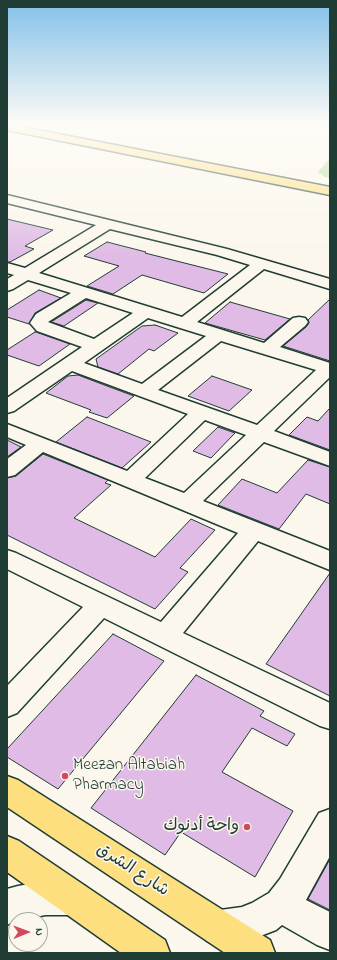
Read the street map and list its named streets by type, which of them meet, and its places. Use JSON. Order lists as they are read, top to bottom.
{
  "streets": {
    "main road": ["شارع الشرق"]
  },
  "places": ["Meezan Altabiah Pharmacy", "واحة أدنوك"],
  "north": "right"
}
